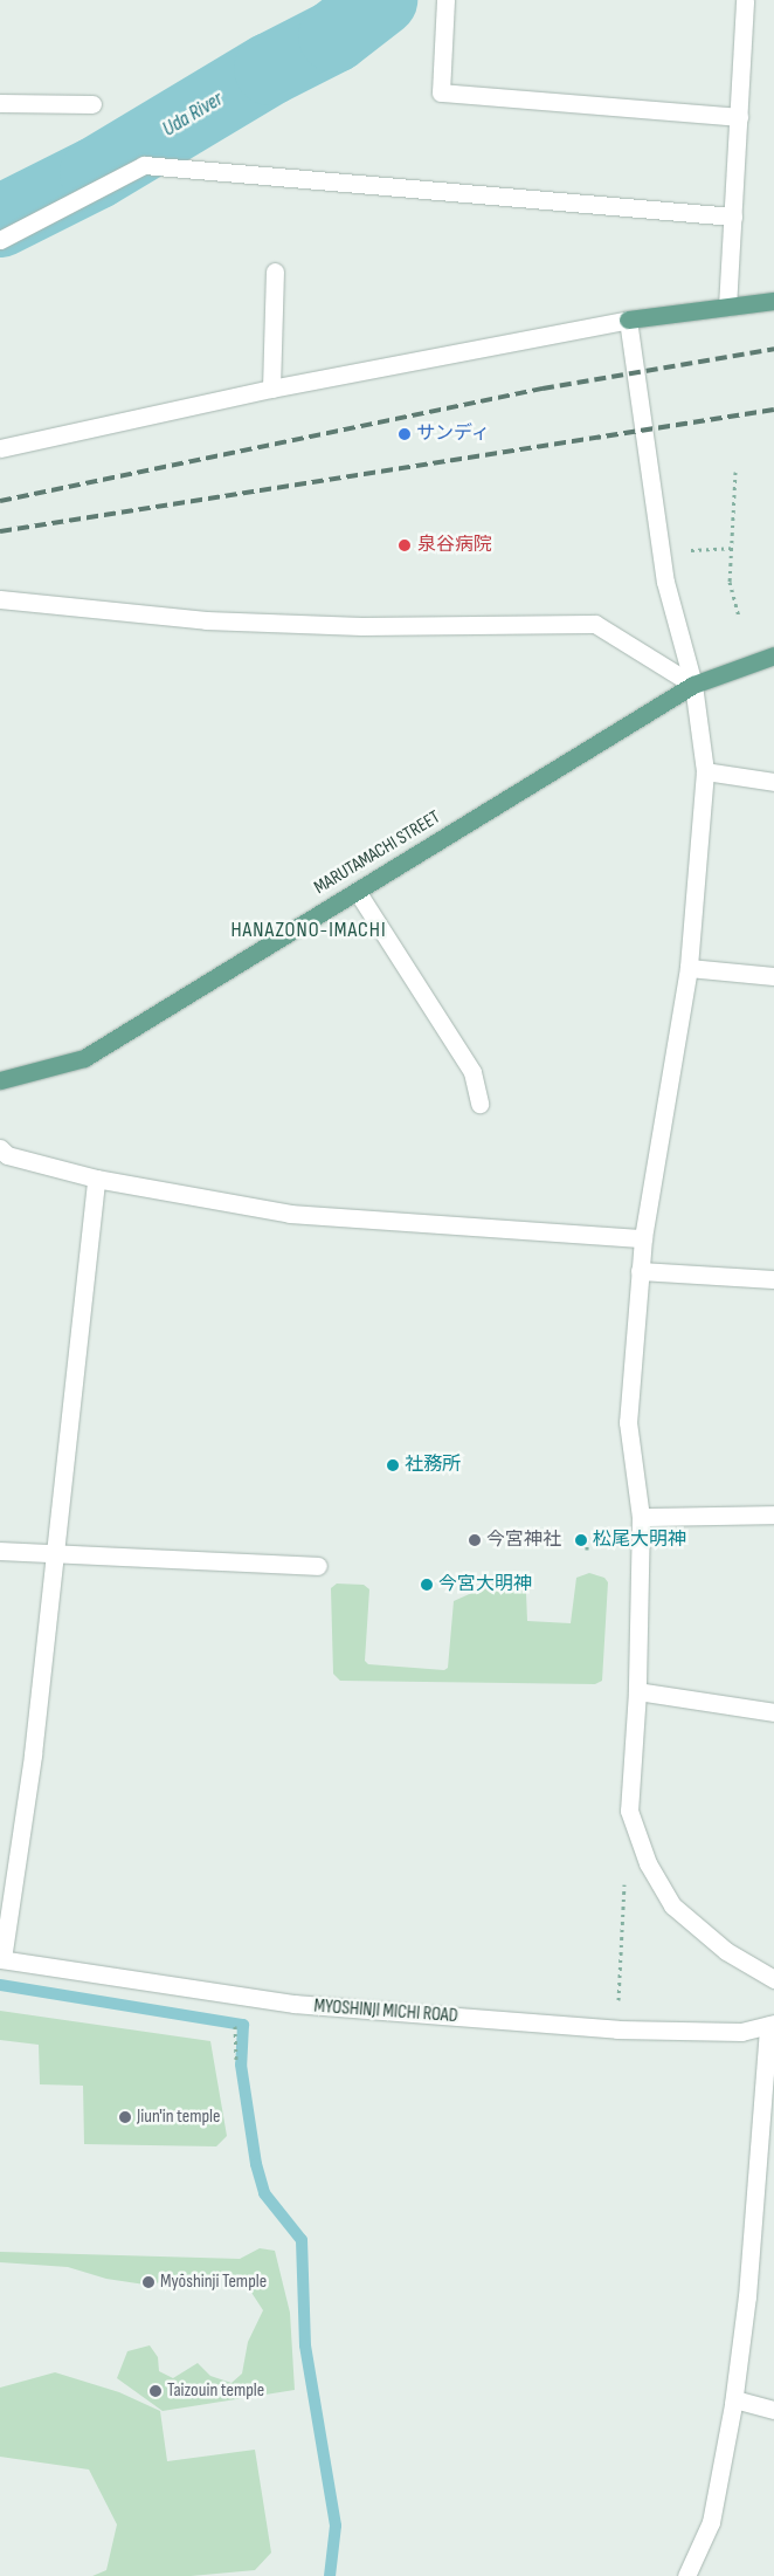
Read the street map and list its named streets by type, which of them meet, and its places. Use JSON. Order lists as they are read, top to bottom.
{
  "streets": {
    "main road": ["MARUTAMACHI STREET"],
    "street": ["MYOSHINJI MICHI ROAD"]
  },
  "districts": ["HANAZONO-IMACHI"],
  "water": ["Uda River"],
  "places": [
    "サンディ",
    "泉谷病院",
    "社務所",
    "今宮神社",
    "松尾大明神",
    "今宮大明神",
    "Jiun'in temple",
    "Myōshinji Temple",
    "Taizouin temple"
  ]
}
